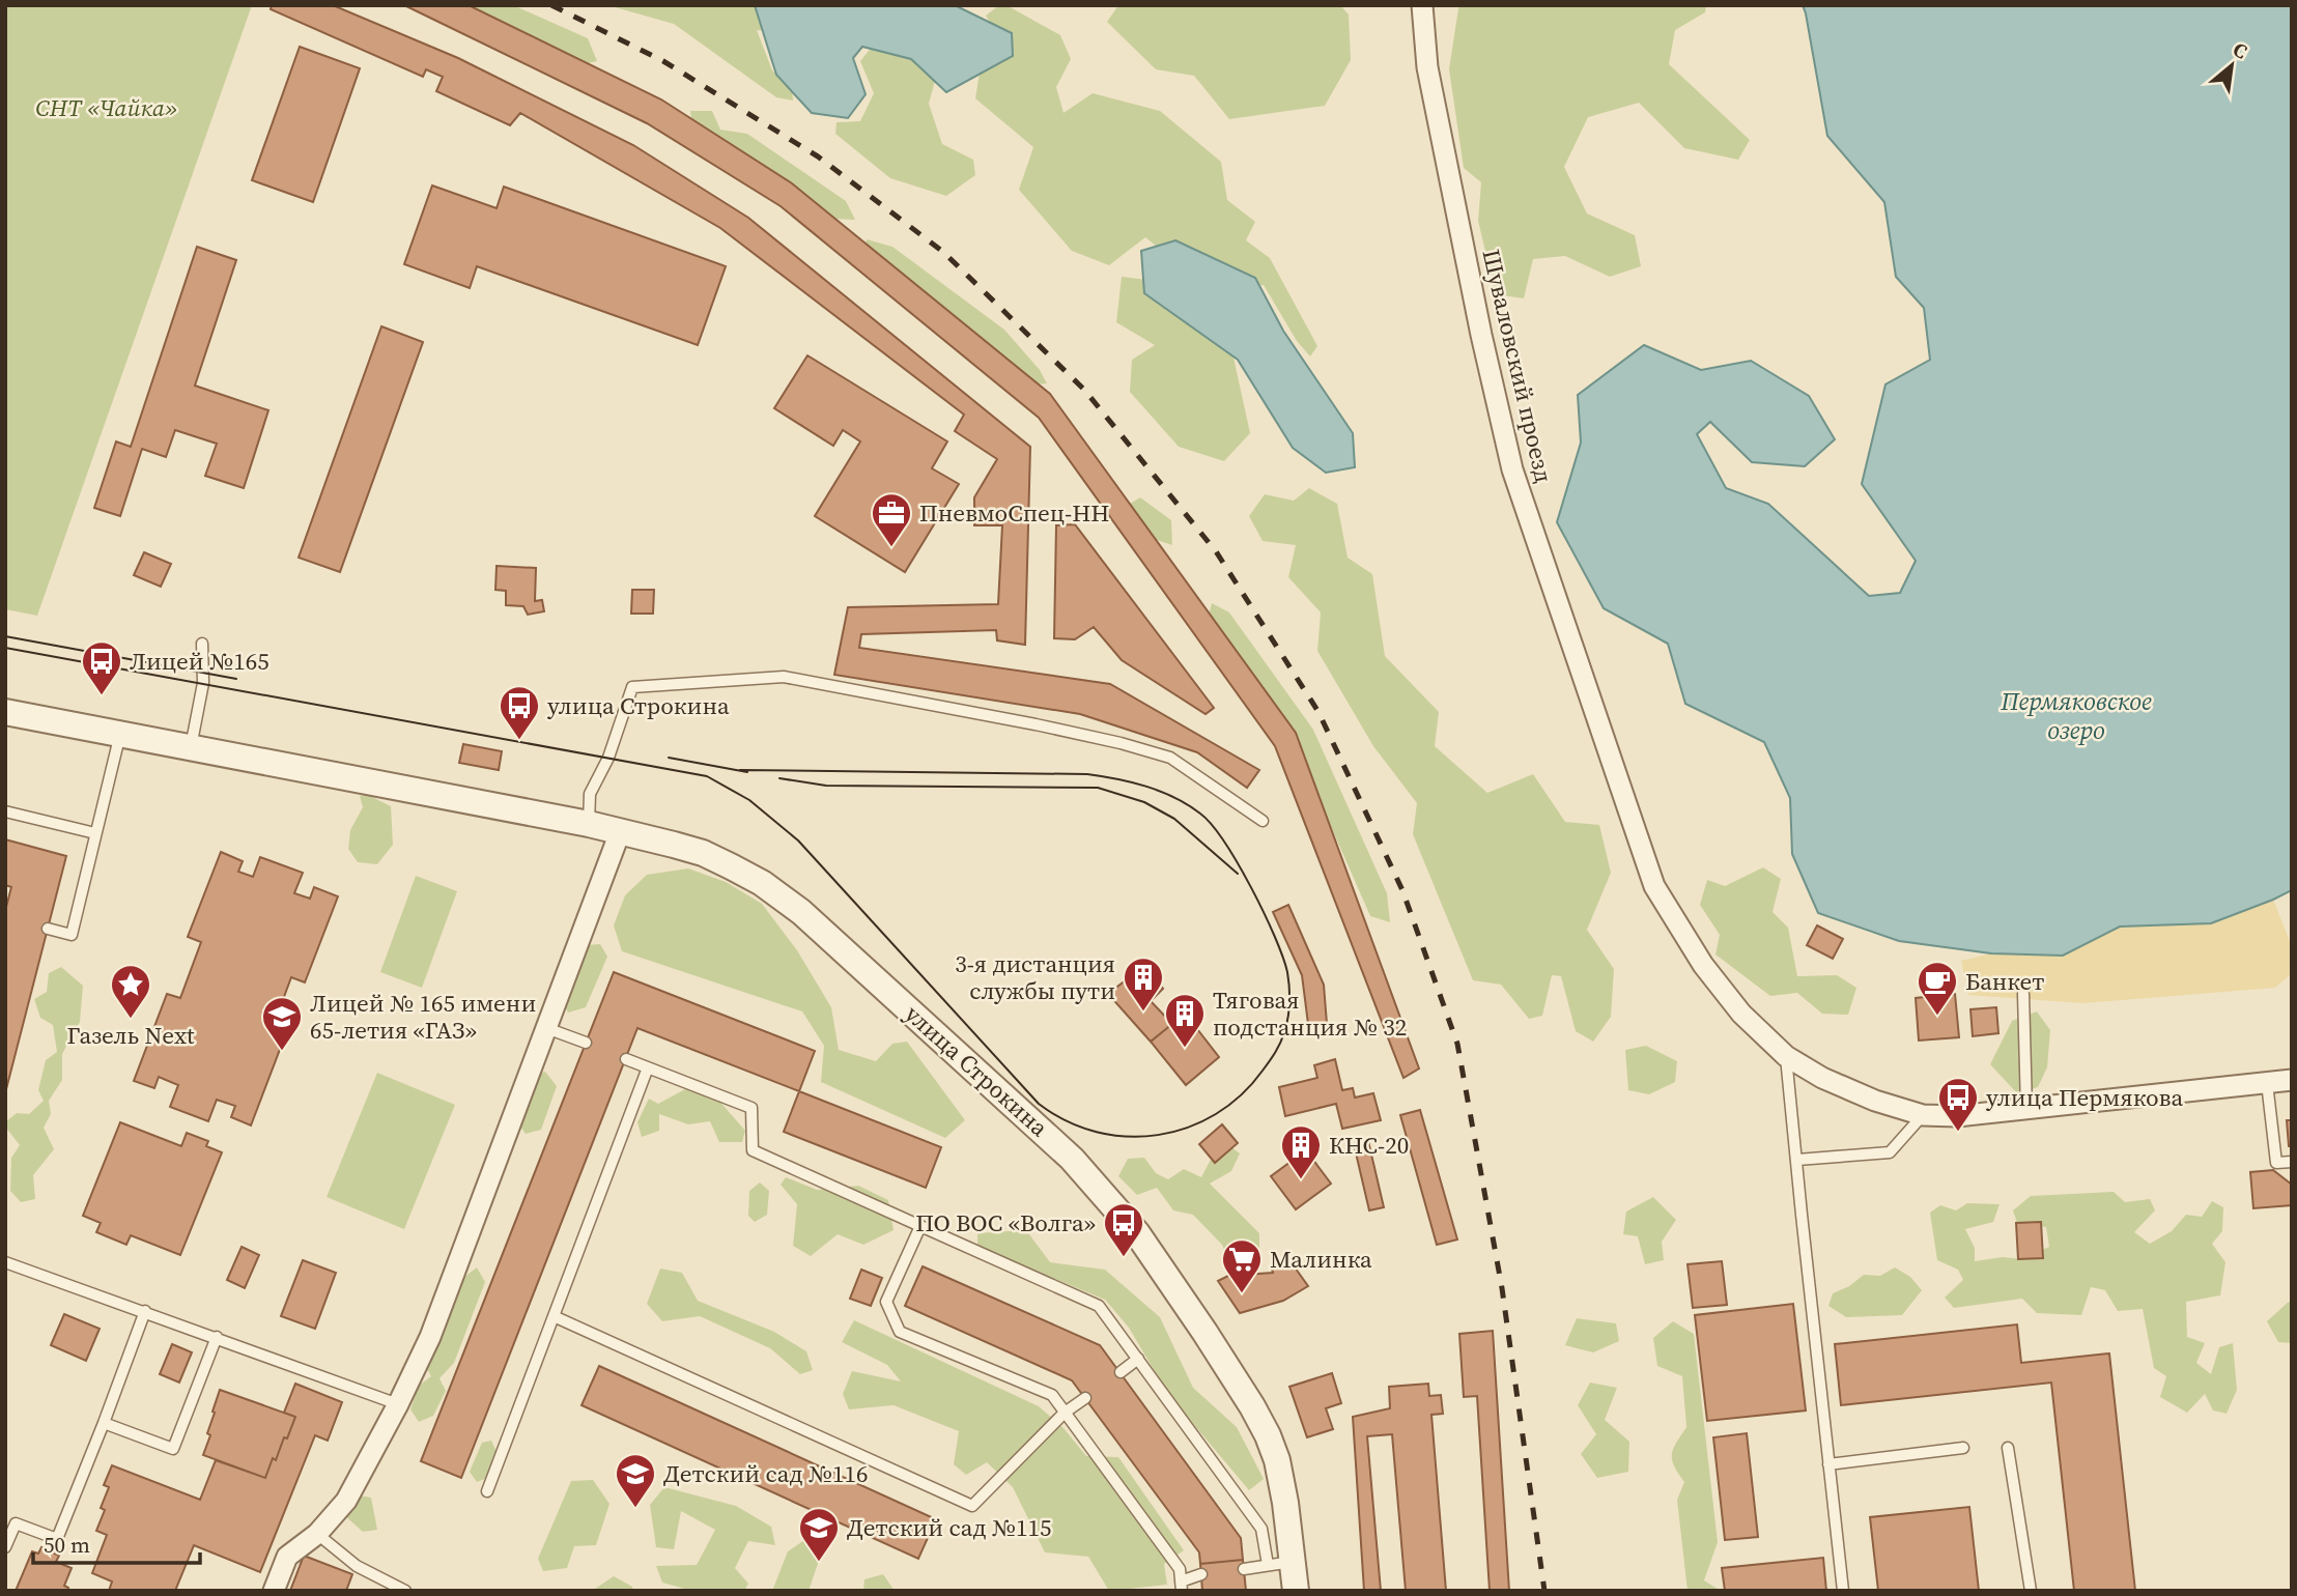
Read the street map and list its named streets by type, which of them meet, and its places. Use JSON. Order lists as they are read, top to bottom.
{
  "streets": {
    "street": ["Шуваловский проезд", "улица Строкина"]
  },
  "water": ["Пермяковское озеро"],
  "parks": ["СНТ «Чайка»"],
  "places": {
    "office": ["ПневмоСпец-НН"],
    "bus stop": [
      "Лицей №165",
      "улица Строкина",
      "улица Пермякова",
      "ПО ВОС «Волга»"
    ],
    "building": ["3-я дистанция службы пути", "Тяговая подстанция № 32", "КНС-20"],
    "cafe": ["Банкет"],
    "place": ["Газель Next"],
    "school or university": ["Лицей № 165 имени 65-летия «ГАЗ»", "Детский сад №116", "Детский сад №115"],
    "supermarket": ["Малинка"]
  },
  "scale_bar": "50 m",
  "north": "top right"
}
